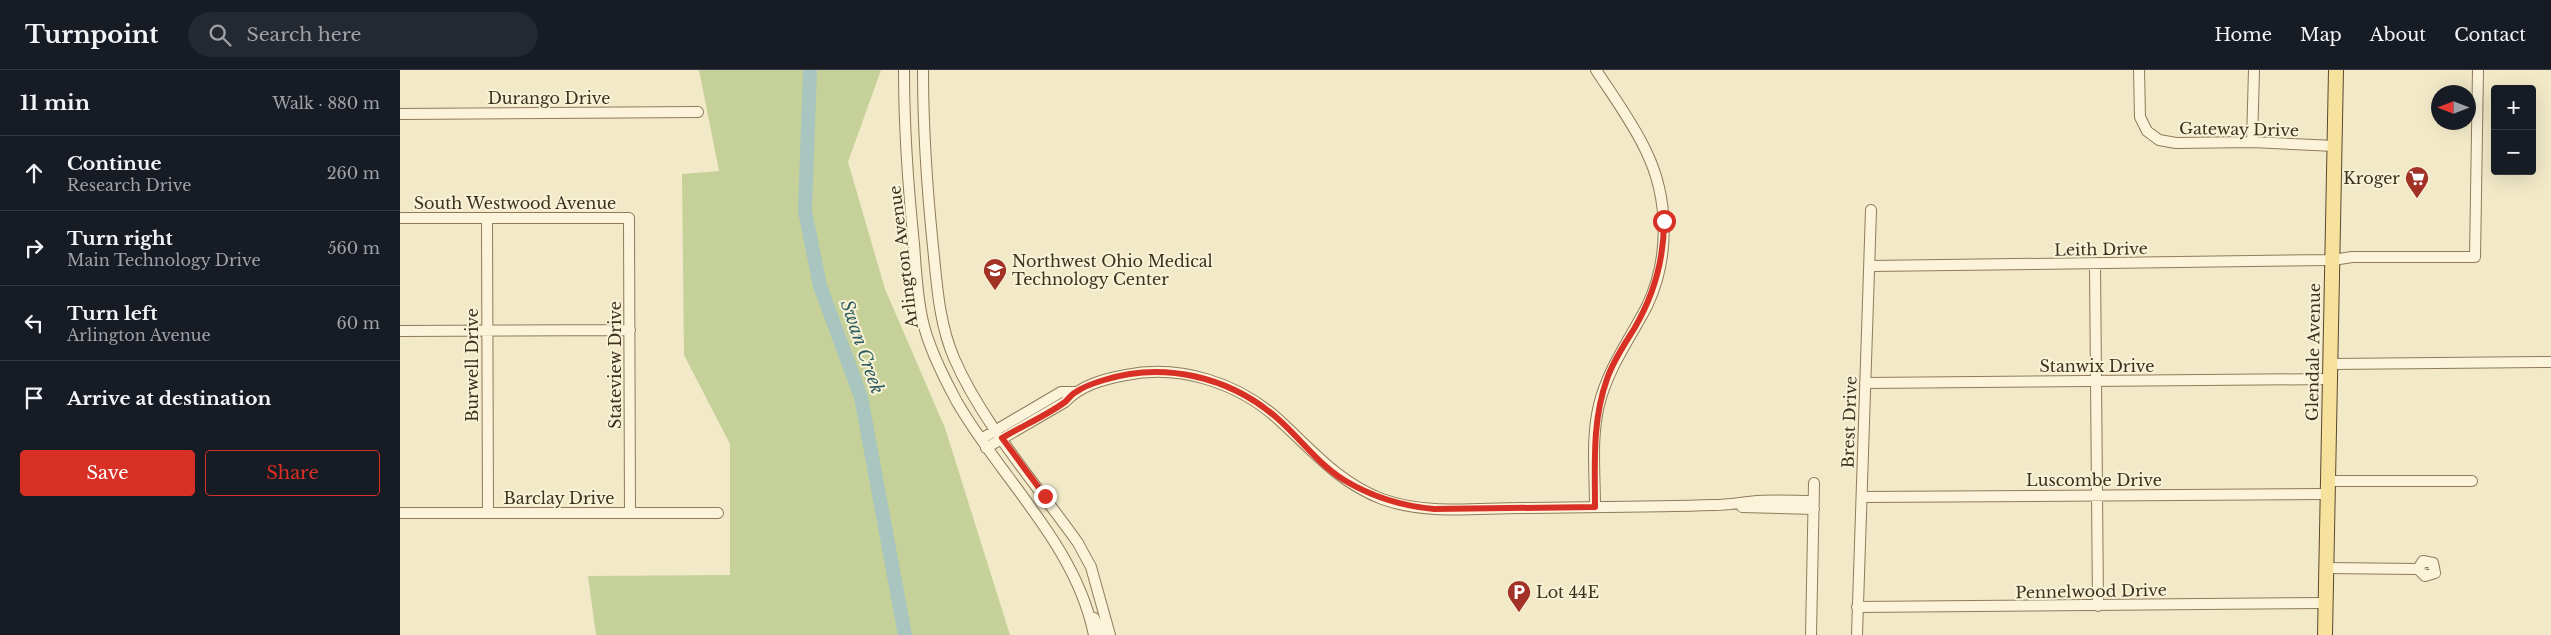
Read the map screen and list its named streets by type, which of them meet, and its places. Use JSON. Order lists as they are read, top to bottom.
{
  "streets": {
    "main road": ["Glendale Avenue"],
    "street": [
      "Durango Drive",
      "Gateway Drive",
      "South Westwood Avenue",
      "Leith Drive",
      "Arlington Avenue",
      "Burwell Drive",
      "Stateview Drive",
      "Stanwix Drive",
      "Brest Drive",
      "Luscombe Drive",
      "Barclay Drive",
      "Pennelwood Drive"
    ]
  },
  "crossings": [
    ["Gateway Drive", "Glendale Avenue"],
    ["South Westwood Avenue", "Burwell Drive"],
    ["South Westwood Avenue", "Stateview Drive"],
    ["Leith Drive", "Glendale Avenue"],
    ["Leith Drive", "Brest Drive"],
    ["Glendale Avenue", "Stanwix Drive"],
    ["Glendale Avenue", "Luscombe Drive"],
    ["Glendale Avenue", "Pennelwood Drive"],
    ["Burwell Drive", "Barclay Drive"],
    ["Stateview Drive", "Barclay Drive"],
    ["Stanwix Drive", "Brest Drive"],
    ["Brest Drive", "Luscombe Drive"],
    ["Brest Drive", "Pennelwood Drive"]
  ],
  "water": ["Swan Creek"],
  "places": {
    "supermarket": ["Kroger"],
    "school or university": ["Northwest Ohio Medical Technology Center"],
    "parking": ["Lot 44E"]
  },
  "north": "left",
  "page": {
    "header": "Turnpoint",
    "search": "Search here",
    "nav": [
      "Home",
      "Map",
      "About",
      "Contact"
    ],
    "heading": ["11 min", "Walk · 880 m"],
    "map_buttons": ["+", "−"],
    "list": [
      ["Continue", "Research Drive", "260 m"],
      ["Turn right", "Main Technology Drive", "560 m"],
      ["Turn left", "Arlington Avenue", "60 m"],
      "Arrive at destination"
    ],
    "buttons": ["Save", "Share"]
  }
}
